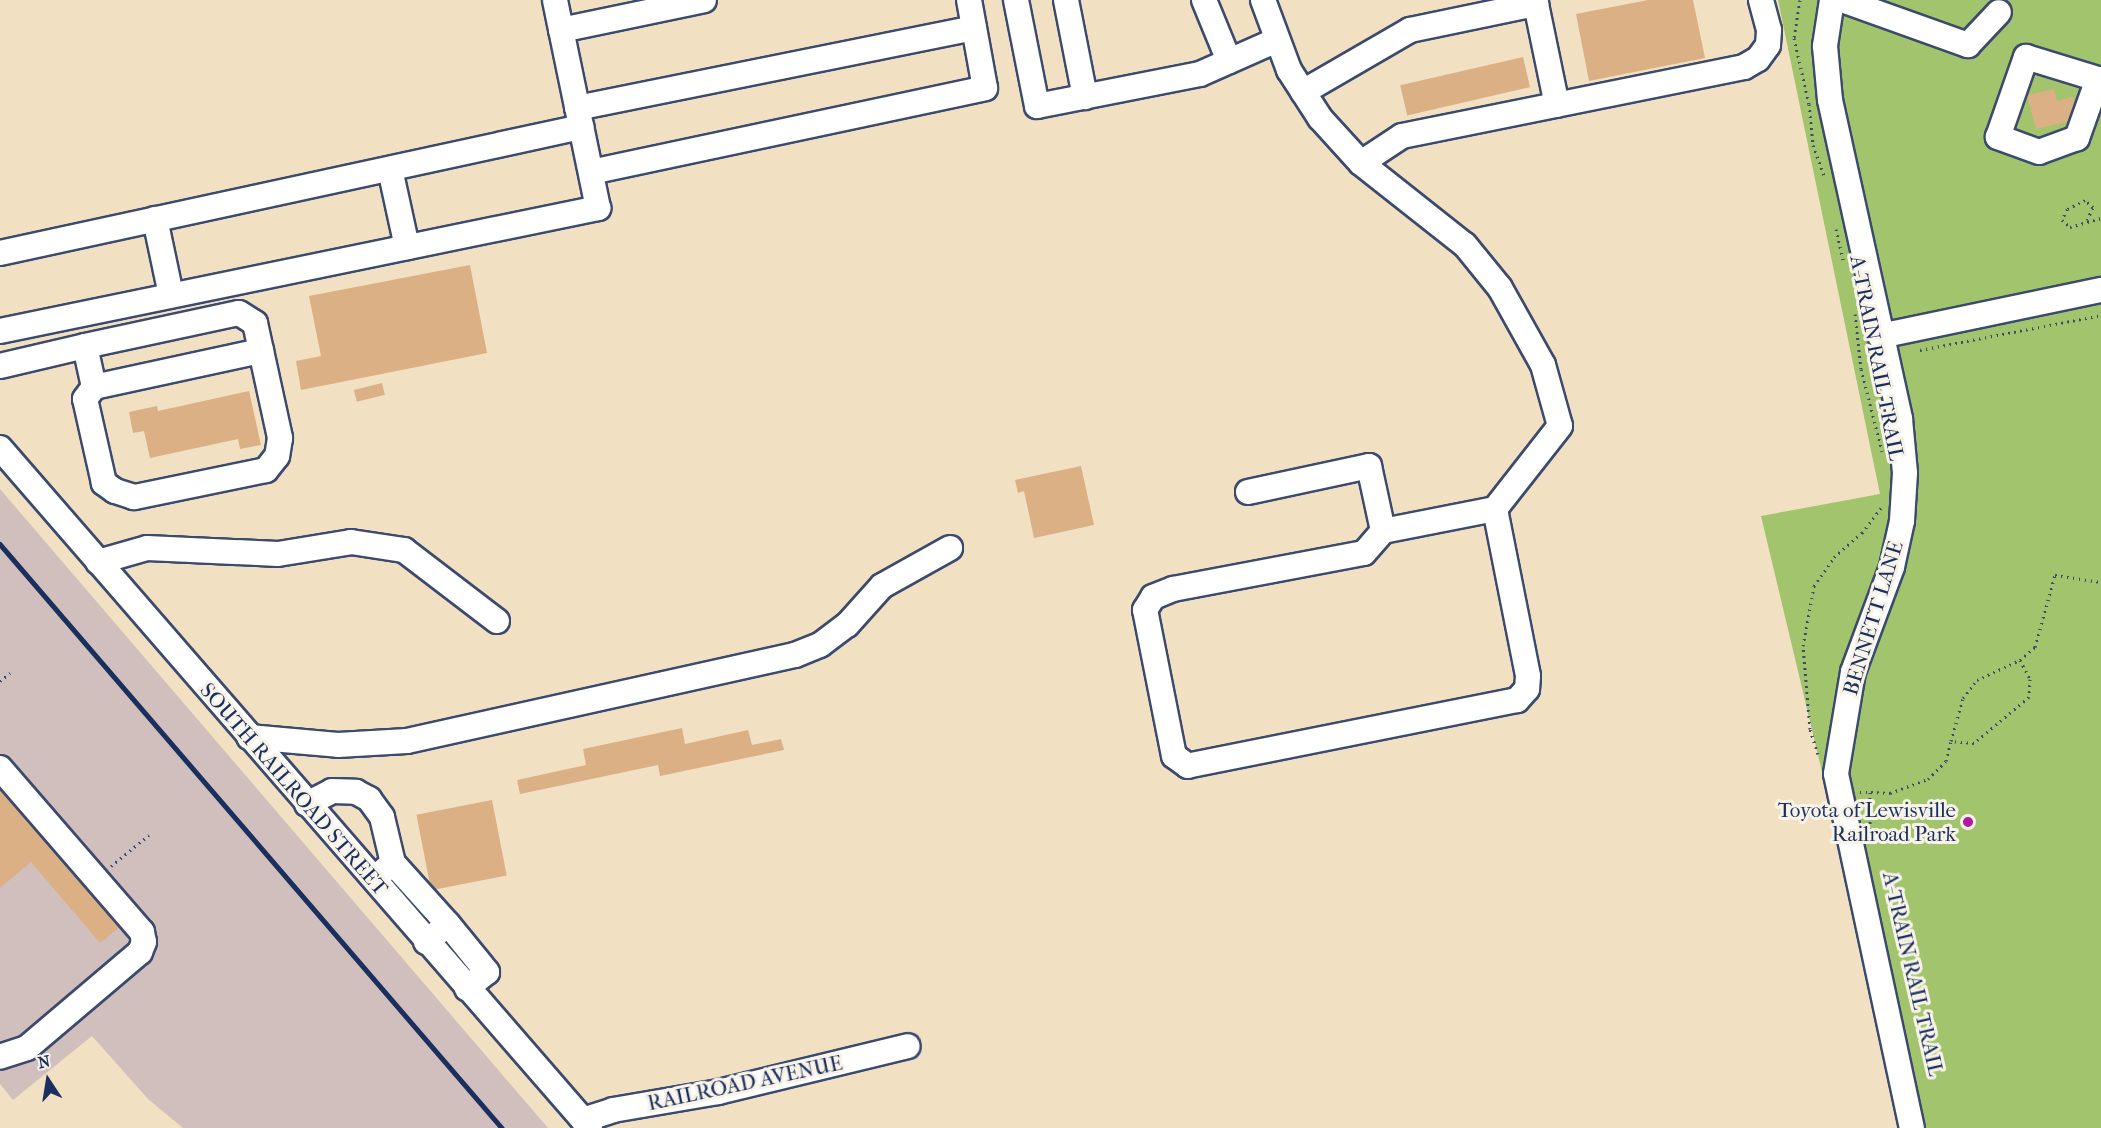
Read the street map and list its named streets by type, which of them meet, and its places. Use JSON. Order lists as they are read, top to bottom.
{
  "streets": {
    "street": ["BENNETT LANE", "SOUTH RAILROAD STREET", "RAILROAD AVENUE"],
    "path": ["A-TRAIN RAIL TRAIL"]
  },
  "crossings": [
    ["SOUTH RAILROAD STREET", "RAILROAD AVENUE"]
  ],
  "places": ["Toyota of Lewisville Railroad Park"],
  "north": "top"
}
